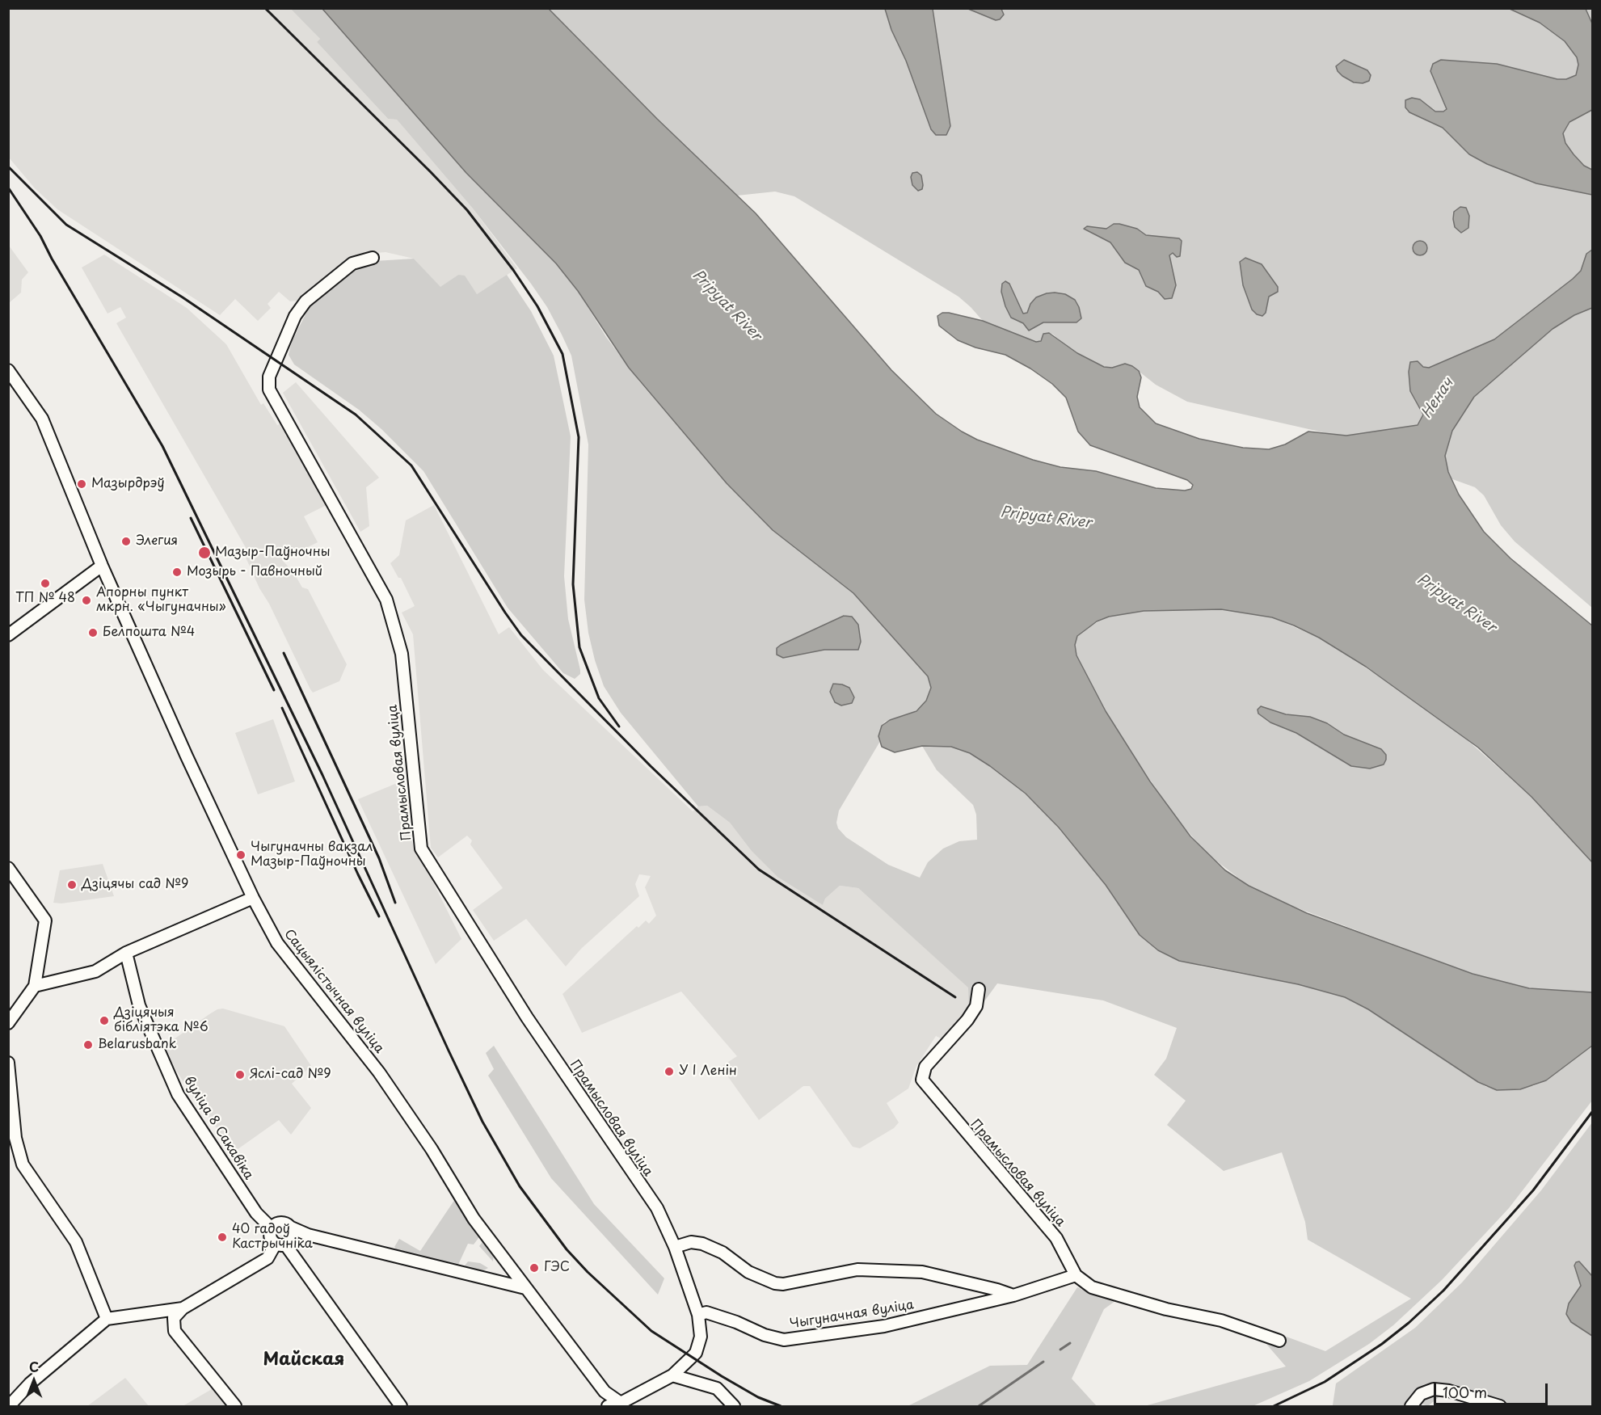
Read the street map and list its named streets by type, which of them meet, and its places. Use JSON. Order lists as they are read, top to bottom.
{
  "streets": {
    "street": [
      "Прамысловая вуліца",
      "Сацыялістычная вуліца",
      "вуліца 8 Сакавіка",
      "Чыгуначная вуліца"
    ]
  },
  "crossings": [
    ["Прамысловая вуліца", "Сацыялістычная вуліца"],
    ["Прамысловая вуліца", "Чыгуначная вуліца"]
  ],
  "districts": ["Майская"],
  "water": ["Pripyat River", "Ненач"],
  "places": [
    "Мазырдрэў",
    "Элегия",
    "Мазыр-Паўночны",
    "Мозырь - Павночный",
    "ТП № 48",
    "Апорны пункт мкрн. «Чыгуначны»",
    "Белпошта №4",
    "Чыгуначны вакзал Мазыр-Паўночны",
    "Дзіцячы сад №9",
    "Дзіцячыя бібліятэка №6",
    "Belarusbank",
    "У І Ленін",
    "Яслі-сад №9",
    "40 гадоў Кастрычніка",
    "ГЭС"
  ],
  "scale_bar": "100 m",
  "north": "top"
}
